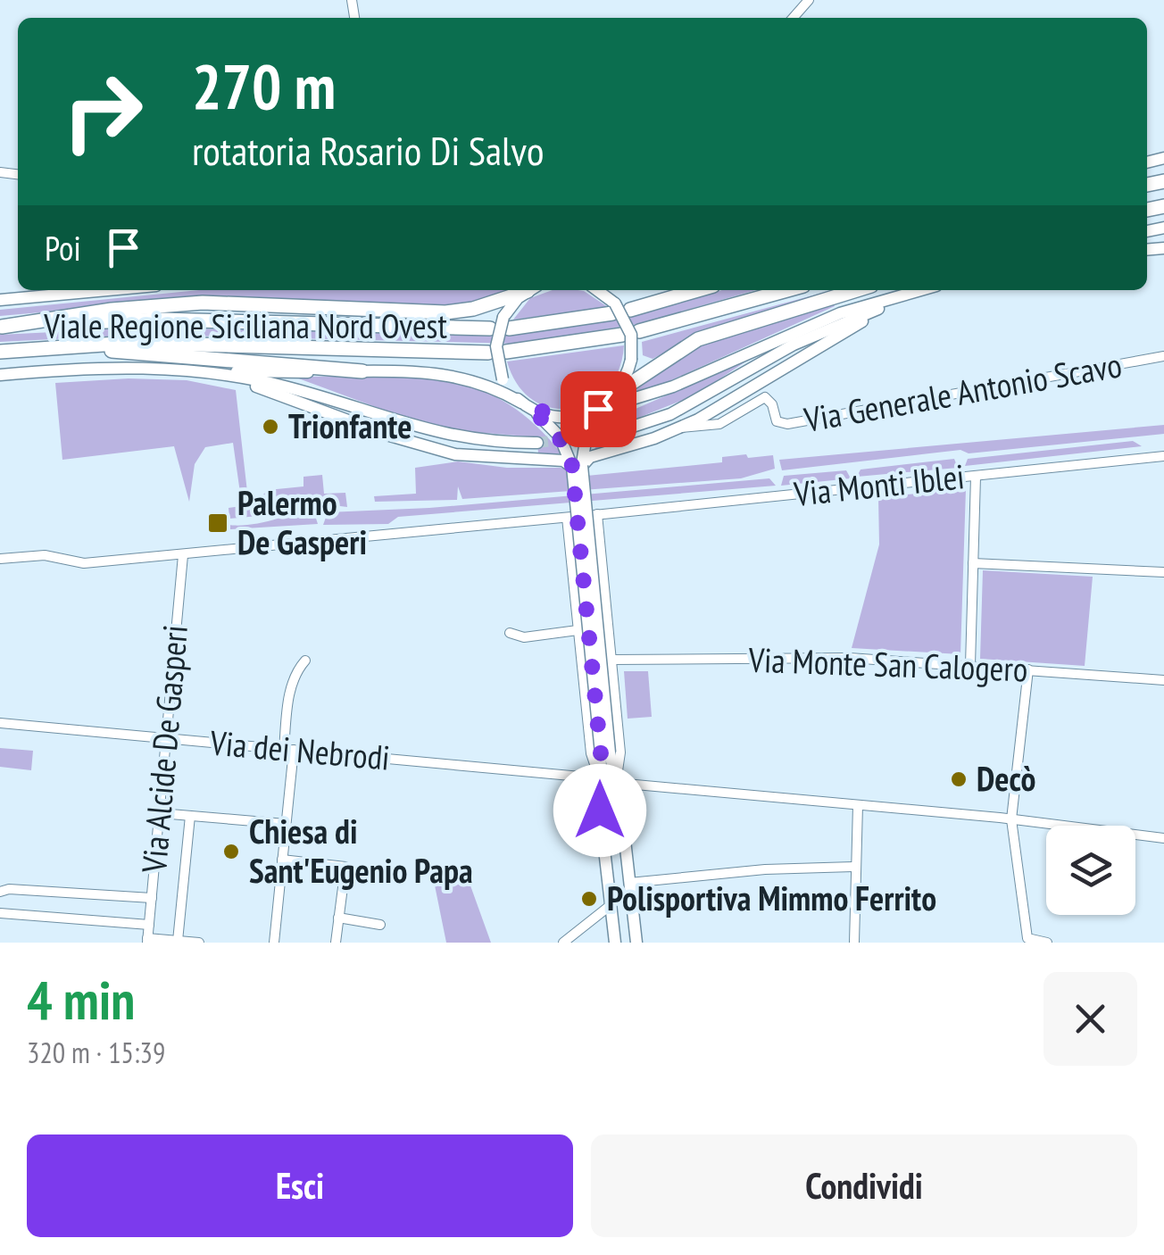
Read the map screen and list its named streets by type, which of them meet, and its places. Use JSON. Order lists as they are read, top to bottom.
{
  "streets": {
    "main road": ["Viale Regione Siciliana Nord Ovest"],
    "street": [
      "Via Generale Antonio Scavo",
      "Via Monti Iblei",
      "Via Monte San Calogero",
      "Via Alcide De Gasperi",
      "Via dei Nebrodi"
    ]
  },
  "crossings": [
    ["Via Monti Iblei", "Via Monte San Calogero"],
    ["Via Alcide De Gasperi", "Via dei Nebrodi"]
  ],
  "places": {
    "other": [
      "Trionfante",
      "Decò",
      "Chiesa di Sant'Eugenio Papa",
      "Polisportiva Mimmo Ferrito"
    ],
    "transit": ["Palermo De Gasperi"]
  },
  "page": {
    "turn": ["270 m", "rotatoria Rosario Di Salvo"],
    "then": "Poi",
    "heading": ["4 min", "320 m · 15:39"],
    "buttons": ["Esci", "Condividi"]
  }
}
